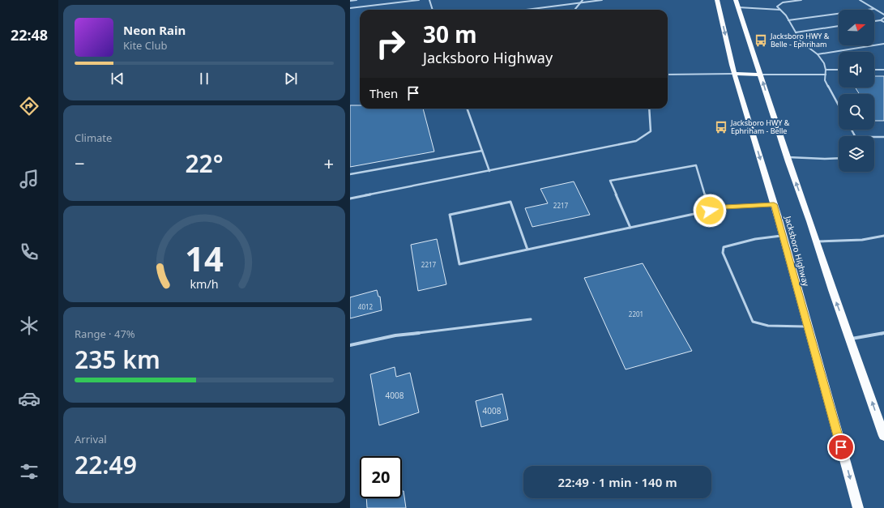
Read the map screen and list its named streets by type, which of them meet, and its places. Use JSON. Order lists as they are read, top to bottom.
{
  "streets": {
    "main road": ["Jacksboro Highway"]
  },
  "places": {
    "bus stop": ["Jacksboro HWY & Belle - Ephriham", "Jacksboro HWY & Ephriham - Belle"]
  },
  "house_numbers": [
    "2217",
    "2217",
    "4012",
    "2201",
    "4008",
    "4008"
  ],
  "north": "right",
  "page": {
    "tabs": "22:48",
    "turn": ["30 m", "Jacksboro Highway"],
    "song": ["Neon Rain", "Kite Club"],
    "then": "Then",
    "tile": [
      "Climate",
      ["Range · 47%", "235 km"],
      ["Arrival", "22:49"]
    ],
    "heat": ["−", "22°", "+"],
    "limit": "20",
    "trip": "22:49 · 1 min · 140 m",
    "gauge": ["14", "km/h"]
  }
}
